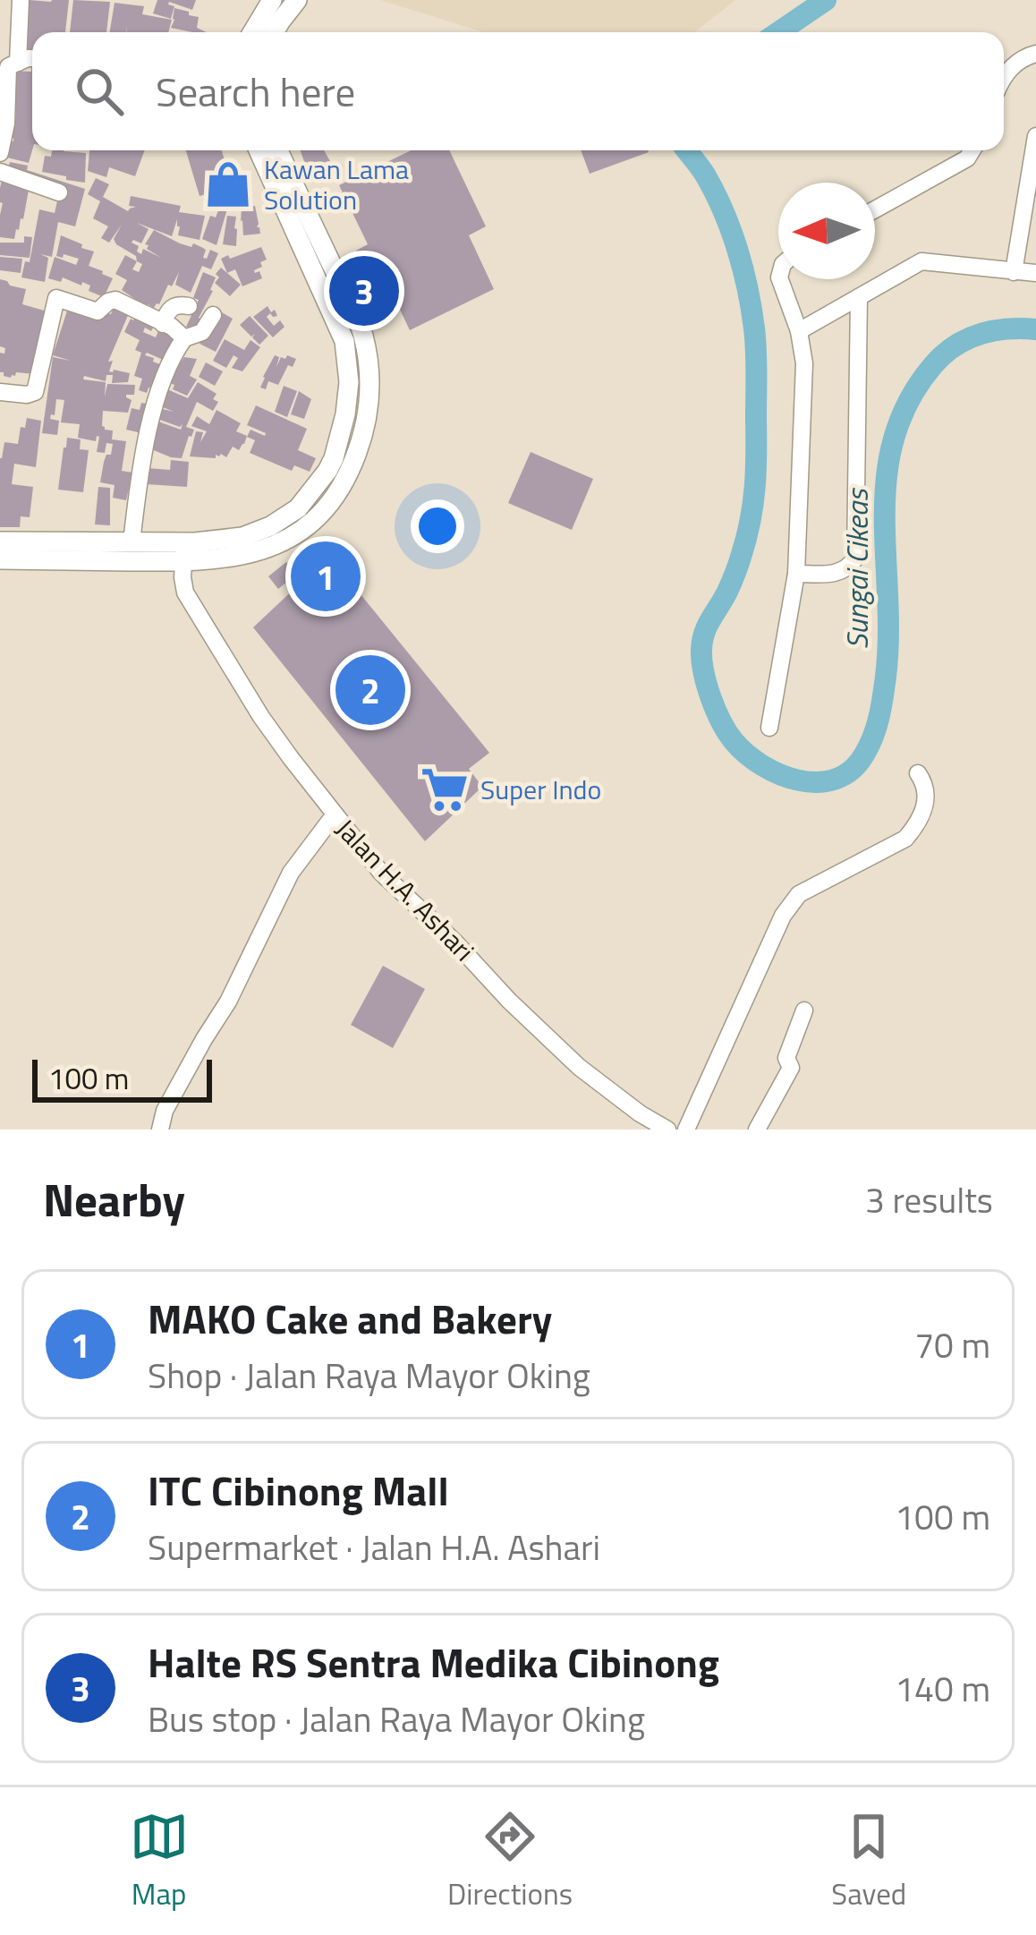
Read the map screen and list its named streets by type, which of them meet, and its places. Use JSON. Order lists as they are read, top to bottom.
{
  "streets": {
    "street": ["Jalan H.A. Ashari"]
  },
  "water": ["Sungai Cikeas"],
  "places": {
    "shop": ["Kawan Lama Solution"],
    "supermarket": ["Super Indo"]
  },
  "scale_bar": "100 m",
  "north": "left",
  "page": {
    "search": "Search here",
    "pins": ["3", "1", "2"],
    "scale": "100 m",
    "heading": ["Nearby", "3 results"],
    "list": [
      {
        "mark": "1",
        "name": "MAKO Cake and Bakery",
        "note": "Shop · Jalan Raya Mayor Oking",
        "value": "70 m"
      },
      {
        "mark": "2",
        "name": "ITC Cibinong Mall",
        "note": "Supermarket · Jalan H.A. Ashari",
        "value": "100 m"
      },
      {
        "mark": "3",
        "name": "Halte RS Sentra Medika Cibinong",
        "note": "Bus stop · Jalan Raya Mayor Oking",
        "value": "140 m"
      }
    ],
    "nav": ["Map", "Directions", "Saved"]
  }
}
